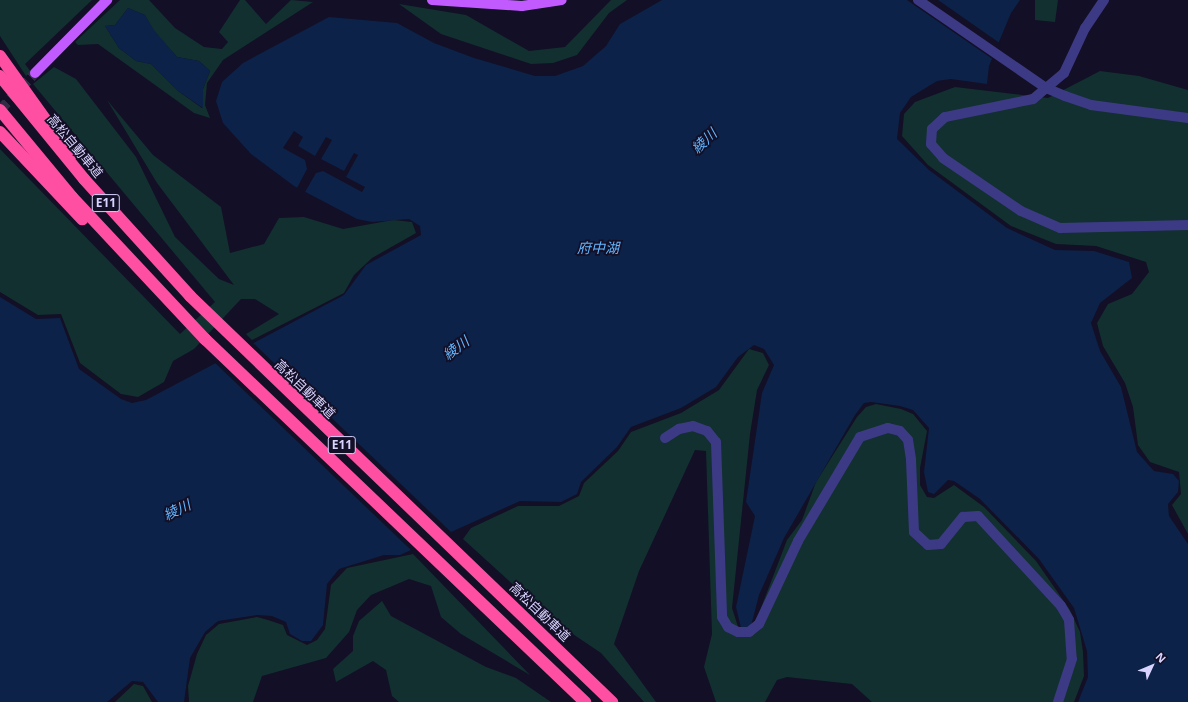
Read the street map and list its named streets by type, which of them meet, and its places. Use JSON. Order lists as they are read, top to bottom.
{
  "streets": {
    "highway": ["高松自動車道", "E11"]
  },
  "water": ["綾川", "府中湖"],
  "north": "top right"
}
